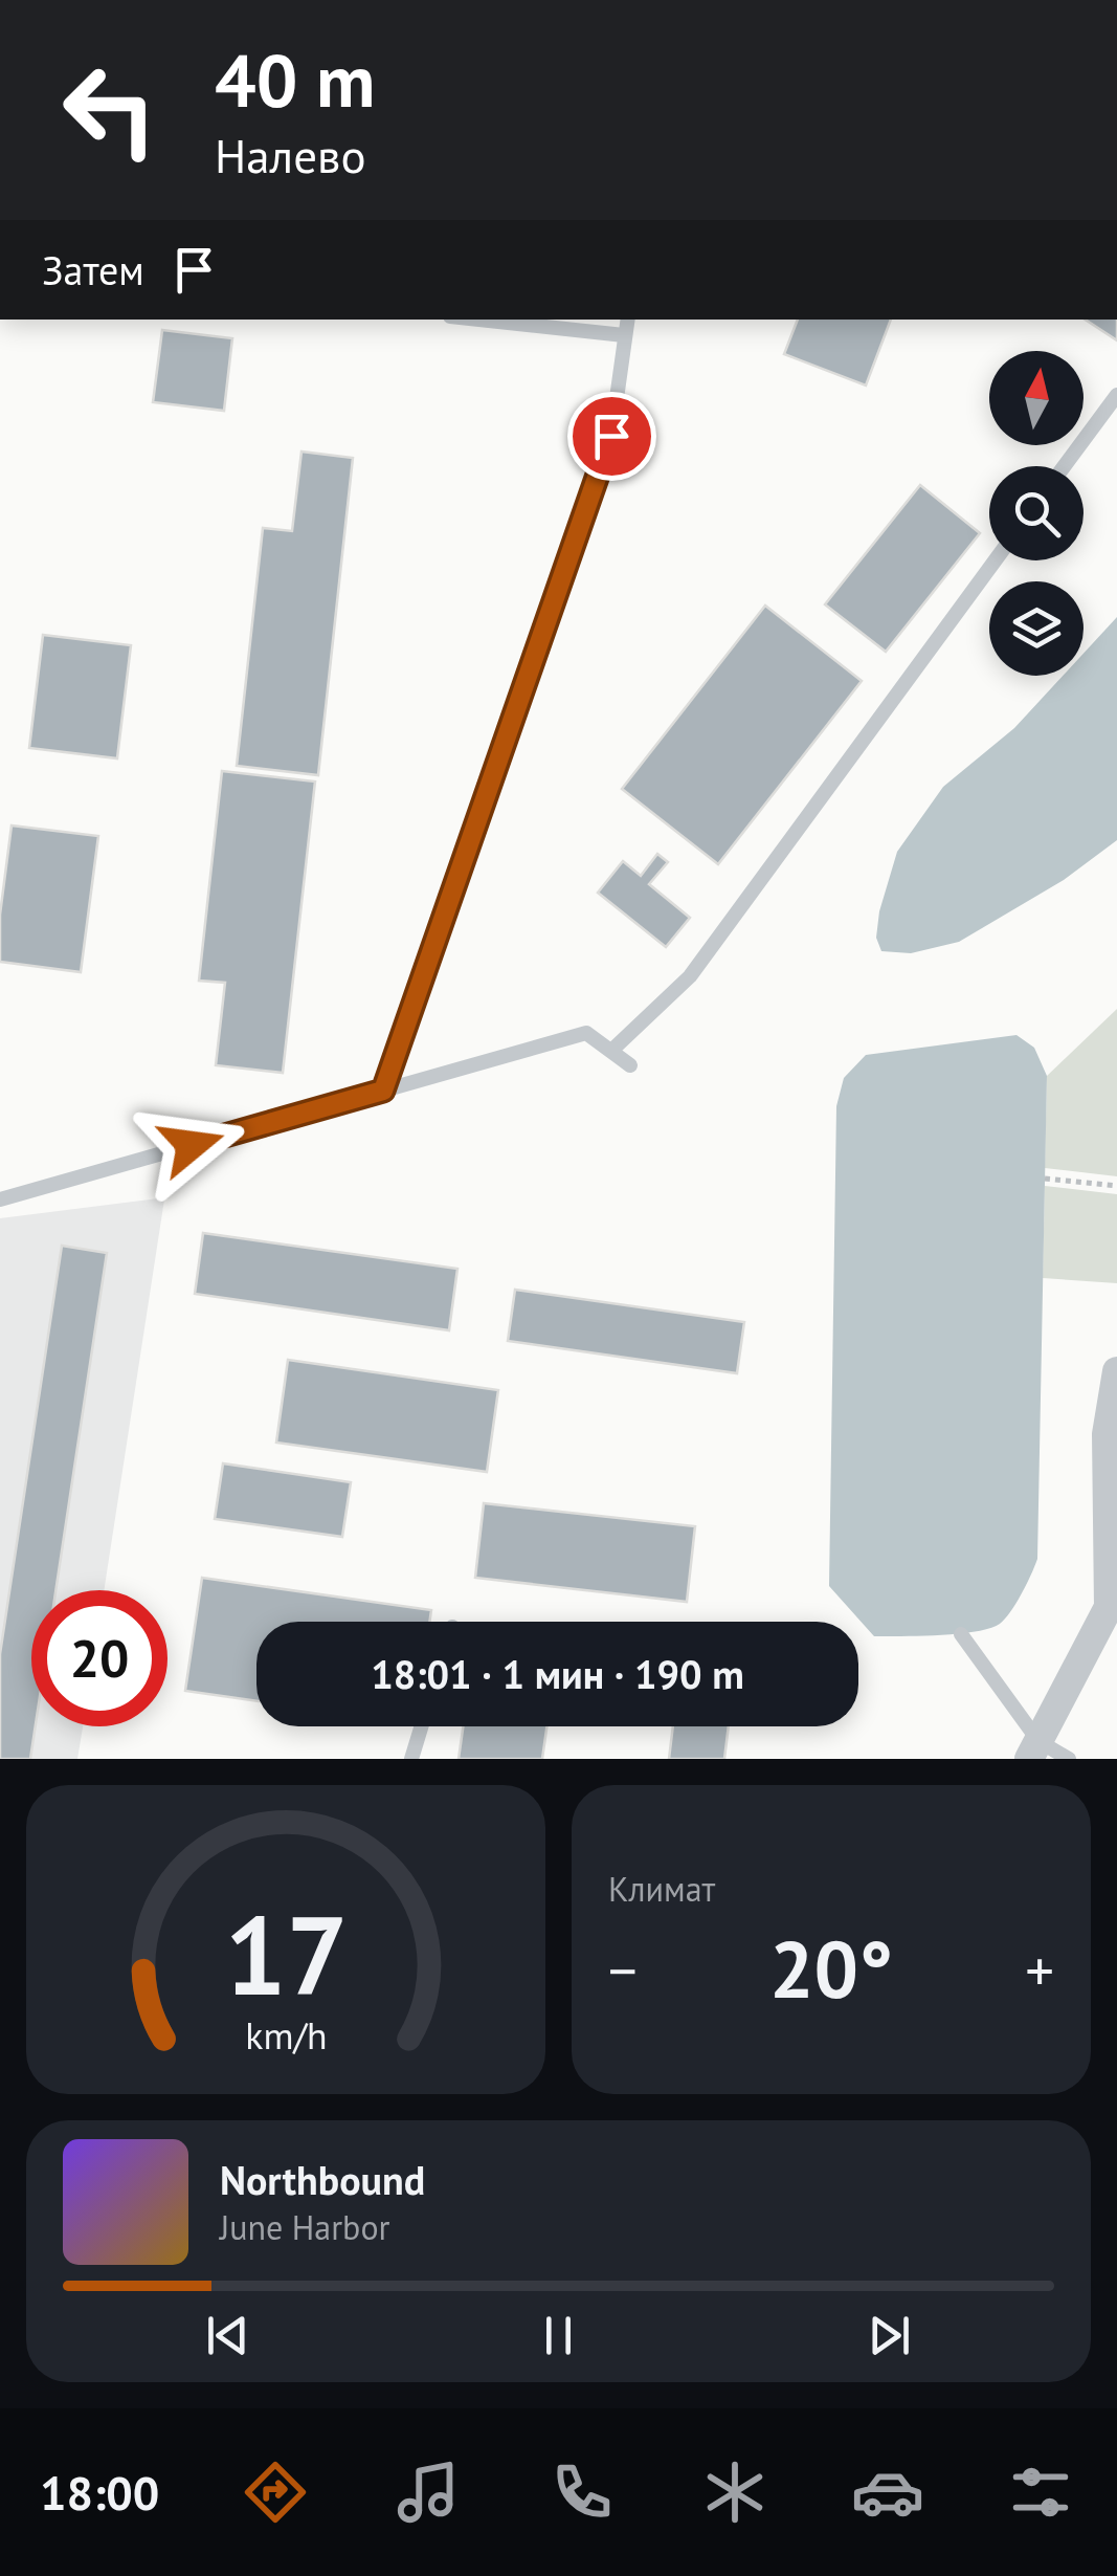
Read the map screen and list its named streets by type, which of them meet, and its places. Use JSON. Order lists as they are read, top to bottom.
{
  "north": "top",
  "page": {
    "turn": ["40 m", "Налево"],
    "then": "Затем",
    "limit": "20",
    "trip": "18:01 · 1 мин · 190 m",
    "tile": "Климат",
    "heat": ["−", "20°", "+"],
    "song": ["Northbound", "June Harbor"],
    "tabs": "18:00",
    "gauge": ["17", "km/h"]
  }
}
